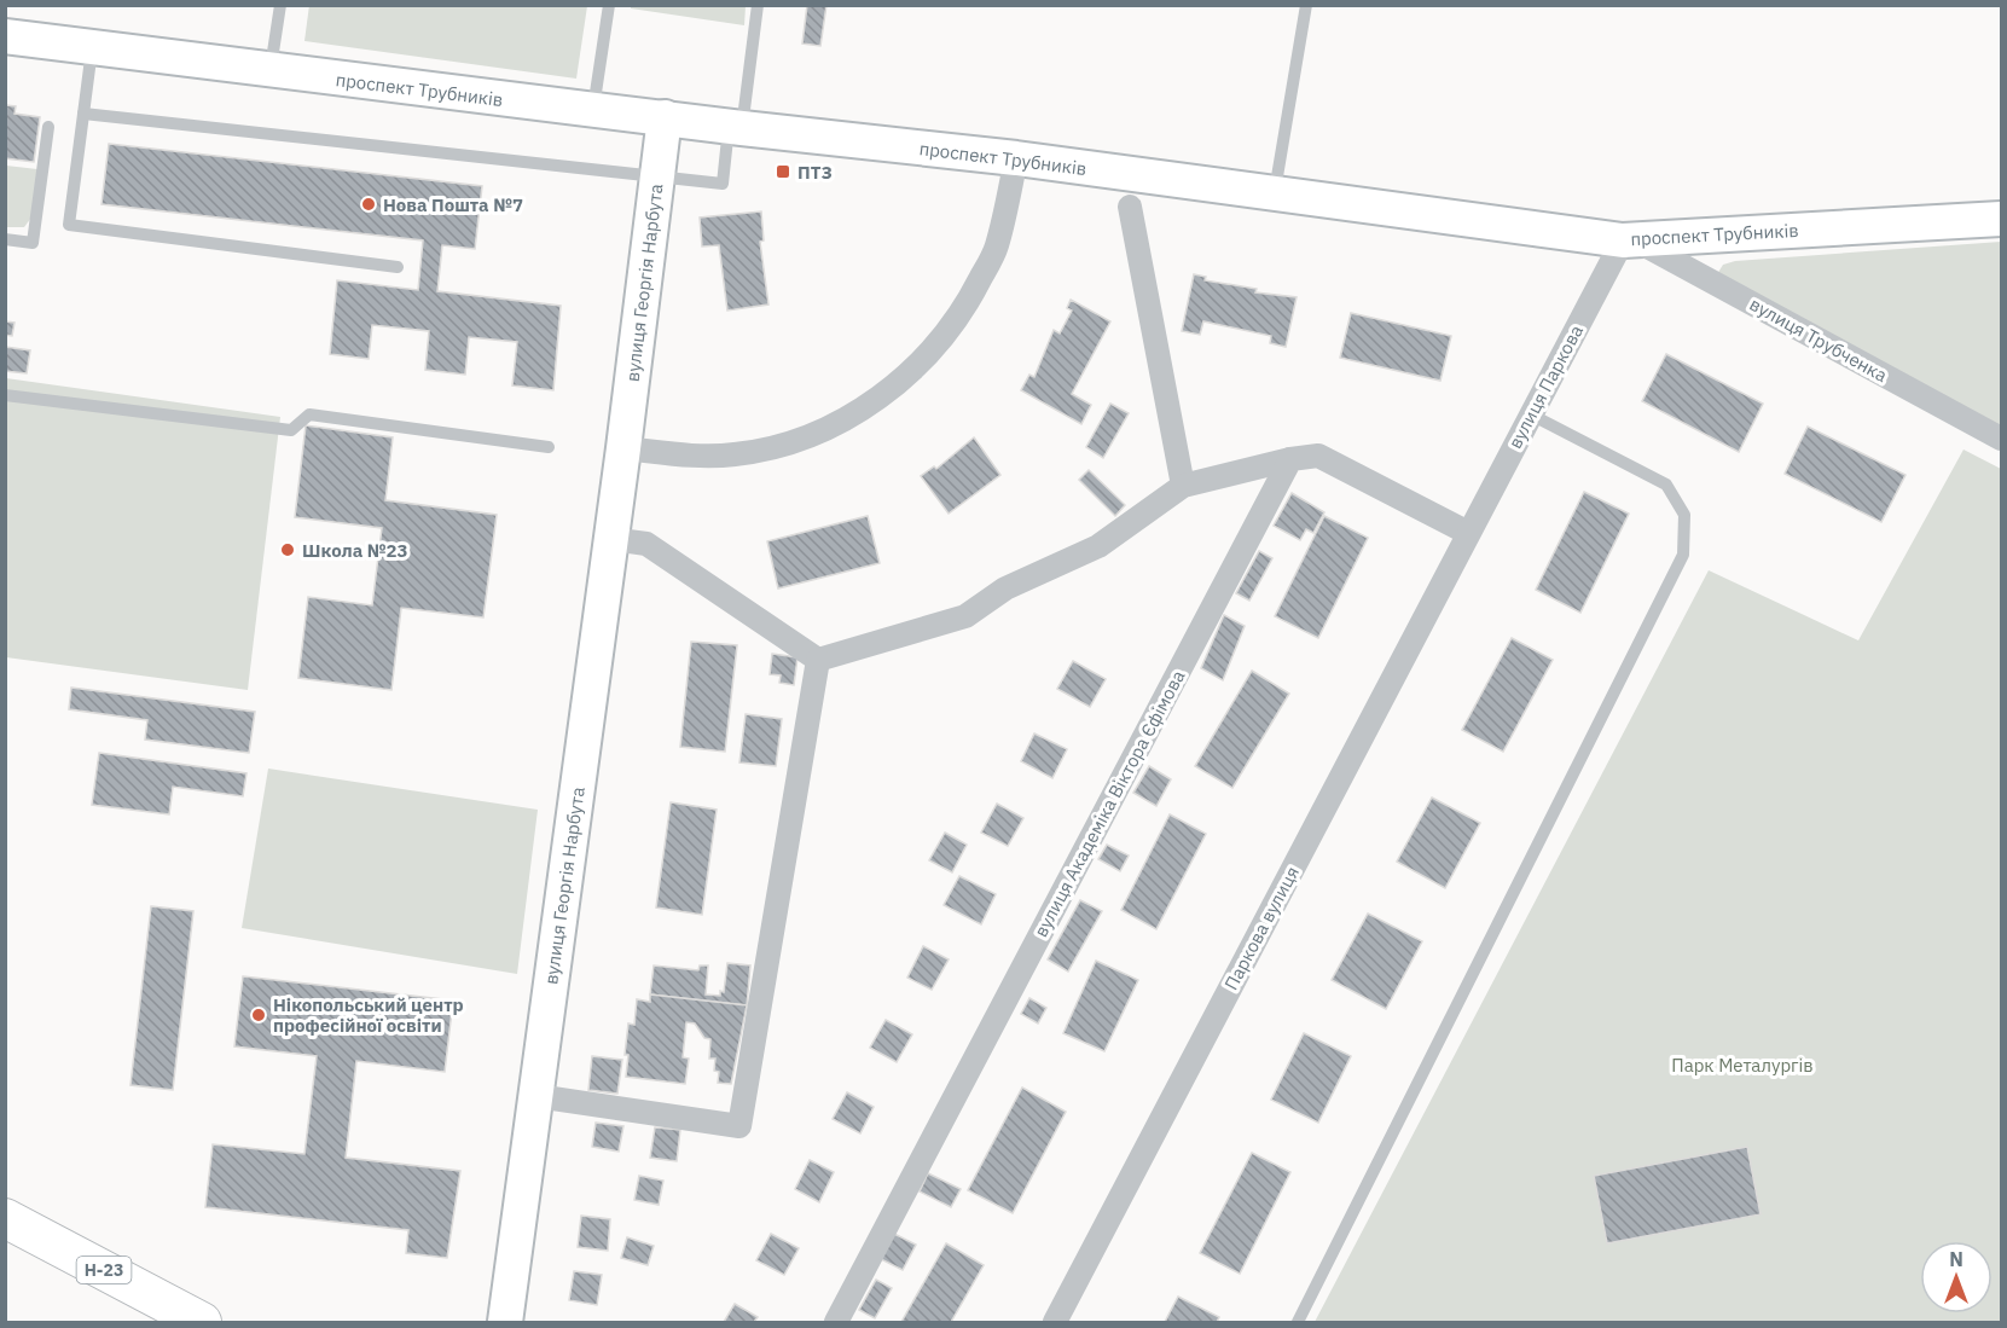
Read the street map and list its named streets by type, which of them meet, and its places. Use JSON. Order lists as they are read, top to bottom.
{
  "streets": {
    "main road": ["проспект Трубників", "вулиця Георгія Нарбута", "Н-23"],
    "street": [
      "вулиця Трубченка",
      "вулиця Паркова",
      "вулиця Академіка Віктора Єфімова",
      "Паркова вулиця"
    ]
  },
  "crossings": [
    ["проспект Трубників", "вулиця Георгія Нарбута"],
    ["проспект Трубників", "вулиця Трубченка"],
    ["проспект Трубників", "вулиця Паркова"],
    ["вулиця Трубченка", "вулиця Паркова"],
    ["вулиця Паркова", "Паркова вулиця"]
  ],
  "parks": ["Парк Металургів"],
  "places": {
    "transit": ["ПТЗ"],
    "other": ["Нова Пошта №7", "Школа №23", "Нікопольський центр професійної освіти"]
  },
  "north": "top"
}
